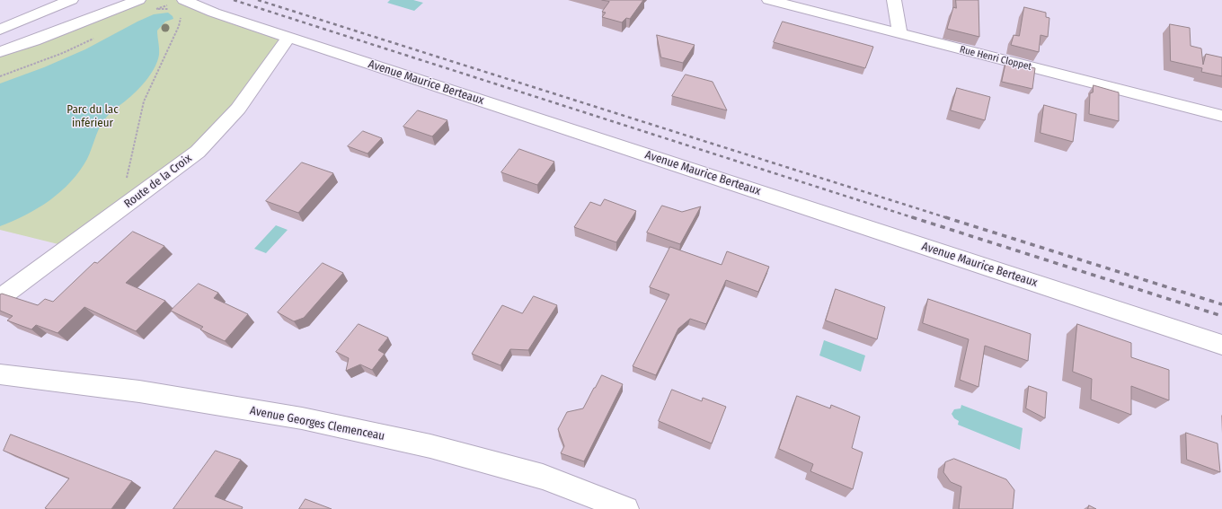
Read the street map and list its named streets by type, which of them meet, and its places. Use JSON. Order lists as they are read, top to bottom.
{
  "streets": {
    "street": [
      "Rue Henri Cloppet",
      "Avenue Maurice Berteaux",
      "Route de la Croix",
      "Avenue Georges Clemenceau"
    ]
  },
  "crossings": [
    ["Avenue Maurice Berteaux", "Route de la Croix"]
  ],
  "parks": ["Parc du lac inférieur"]
}
